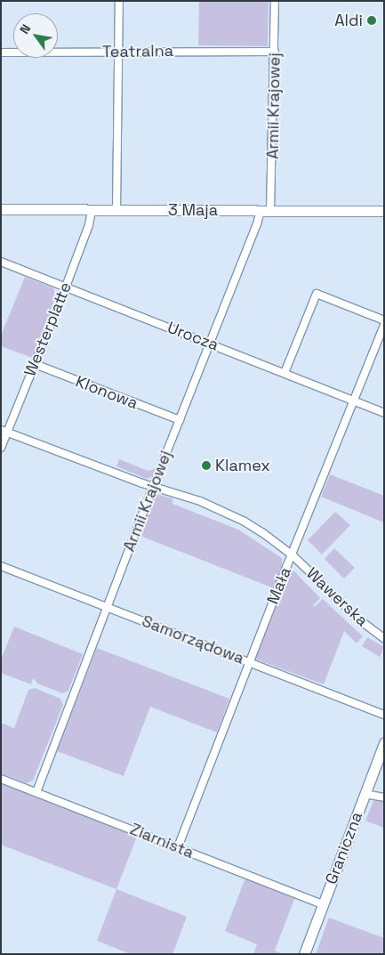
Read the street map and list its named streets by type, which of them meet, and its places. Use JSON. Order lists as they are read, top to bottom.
{
  "streets": {
    "street": [
      "Teatralna",
      "Armii Krajowej",
      "3 Maja",
      "Westerplatte",
      "Urocza",
      "Klonowa",
      "Mała",
      "Wawerska",
      "Samorządowa",
      "Ziarnista",
      "Graniczna"
    ]
  },
  "crossings": [
    ["Teatralna", "Armii Krajowej"],
    ["Armii Krajowej", "3 Maja"],
    ["Armii Krajowej", "Urocza"],
    ["Armii Krajowej", "Klonowa"],
    ["Armii Krajowej", "Wawerska"],
    ["Armii Krajowej", "Samorządowa"],
    ["Armii Krajowej", "Ziarnista"],
    ["3 Maja", "Westerplatte"],
    ["Westerplatte", "Urocza"],
    ["Westerplatte", "Klonowa"],
    ["Westerplatte", "Wawerska"],
    ["Urocza", "Mała"],
    ["Mała", "Wawerska"],
    ["Mała", "Samorządowa"],
    ["Mała", "Ziarnista"],
    ["Ziarnista", "Graniczna"]
  ],
  "places": ["Aldi", "Klamex"],
  "north": "top left"
}
